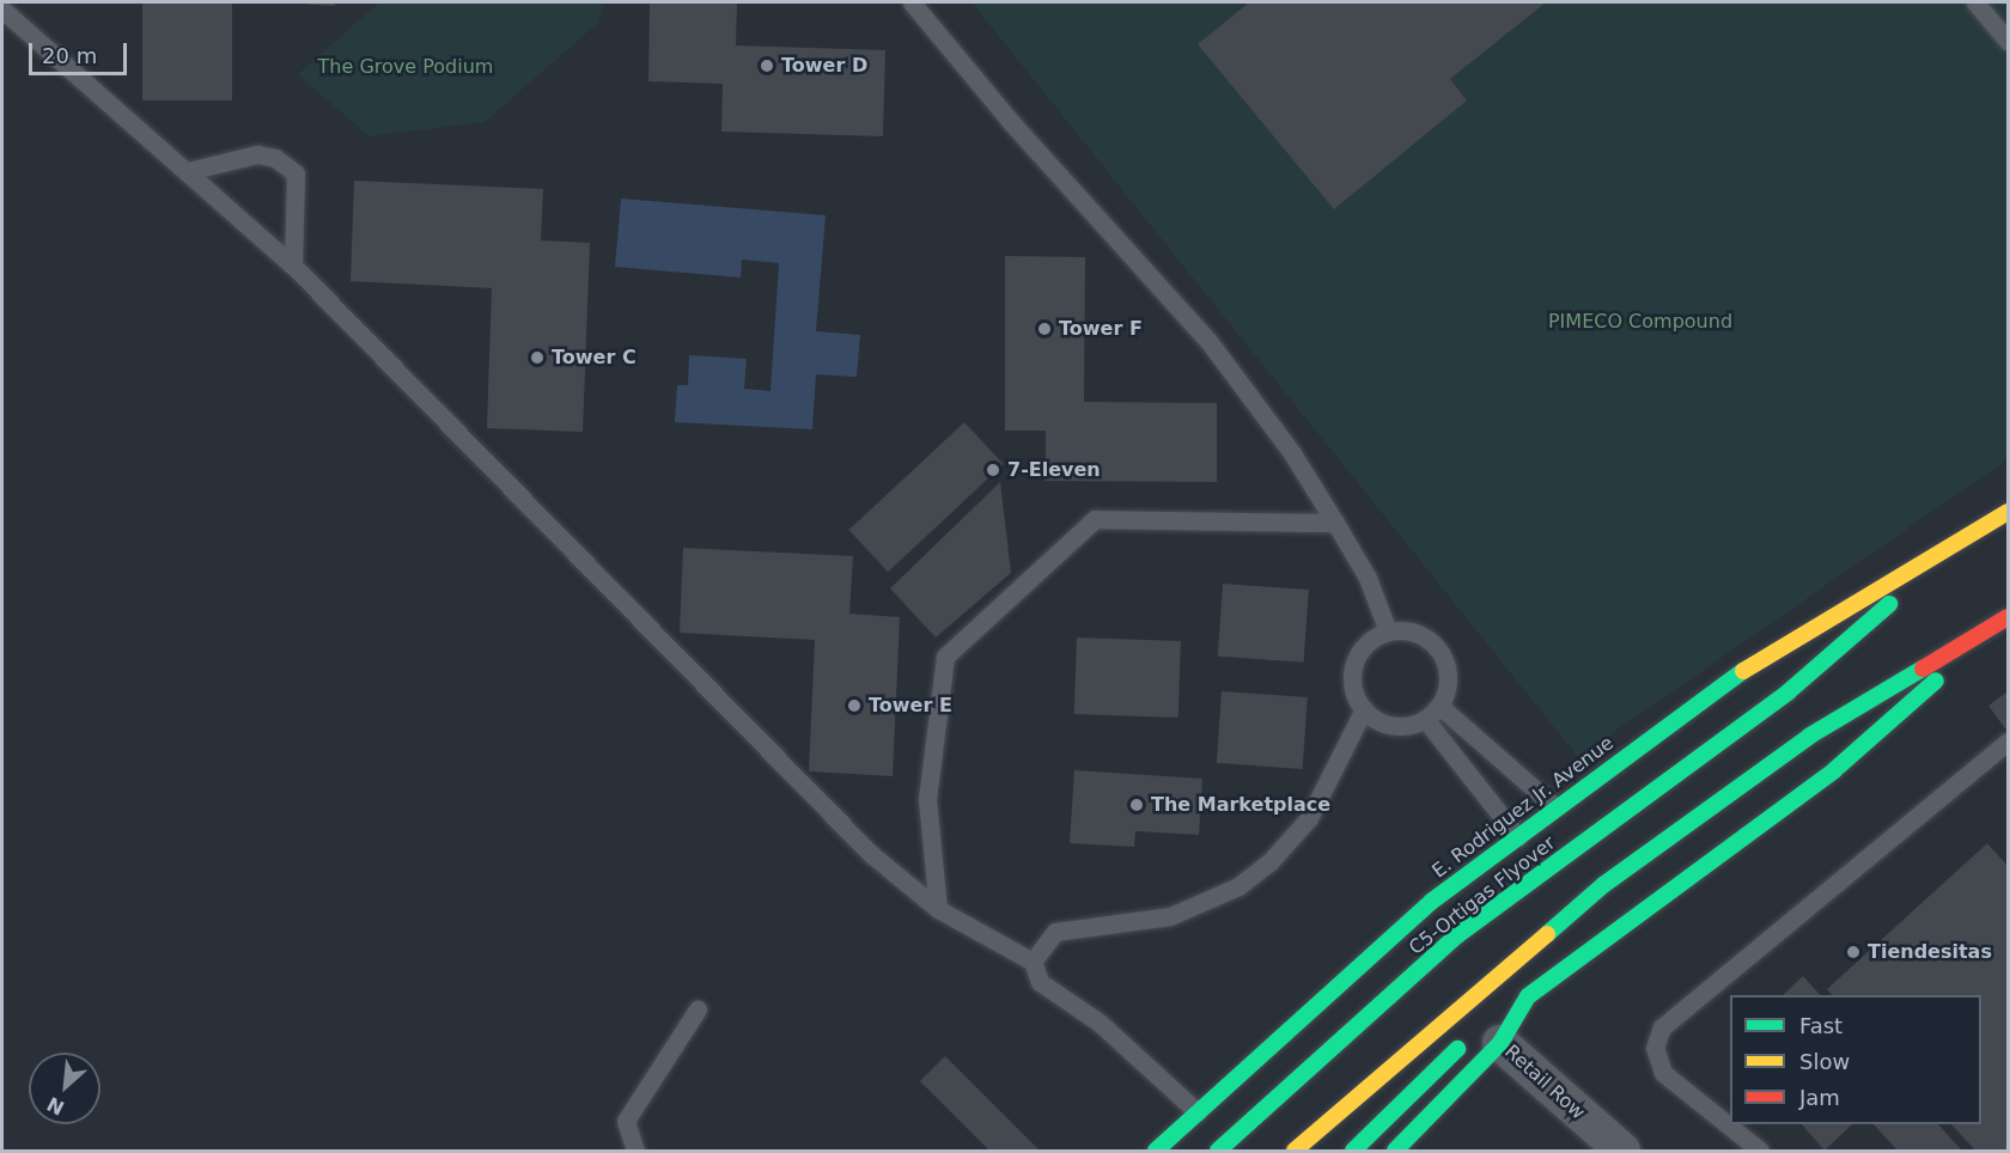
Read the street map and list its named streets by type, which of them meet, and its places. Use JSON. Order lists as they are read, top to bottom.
{
  "streets": {
    "main road": ["E. Rodriguez Jr. Avenue", "C5-Ortigas Flyover"],
    "street": ["Retail Row"]
  },
  "crossings": [
    ["E. Rodriguez Jr. Avenue", "C5-Ortigas Flyover"]
  ],
  "parks": ["The Grove Podium", "PIMECO Compound"],
  "places": [
    "Tower D",
    "Tower F",
    "Tower C",
    "7-Eleven",
    "Tower E",
    "The Marketplace",
    "Tiendesitas"
  ],
  "legend": ["Fast", "Slow", "Jam"],
  "scale_bar": "20 m",
  "north": "bottom left"
}
